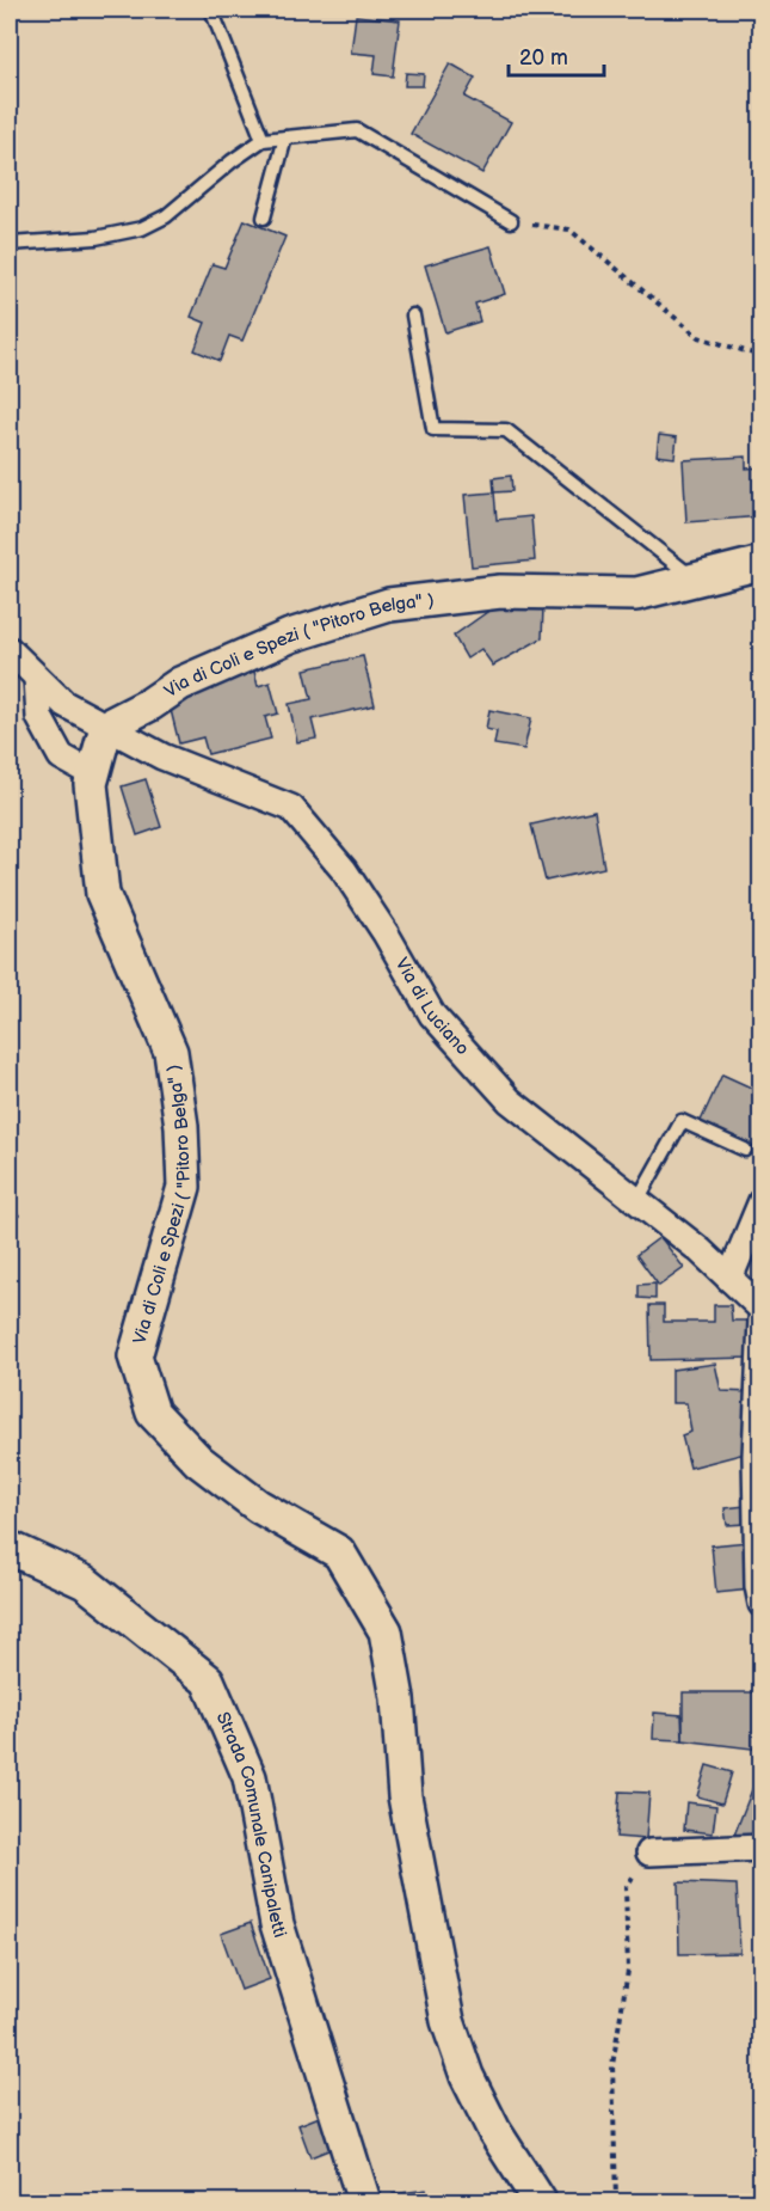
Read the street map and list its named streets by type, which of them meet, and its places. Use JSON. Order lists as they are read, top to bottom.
{
  "streets": {
    "street": ["Via di Coli e Spezi ( \"Pitoro Belga\" )", "Via di Luciano", "Strada Comunale Canipaletti"]
  },
  "crossings": [
    ["Via di Coli e Spezi ( \"Pitoro Belga\" )", "Via di Luciano"]
  ],
  "scale_bar": "20 m"
}
